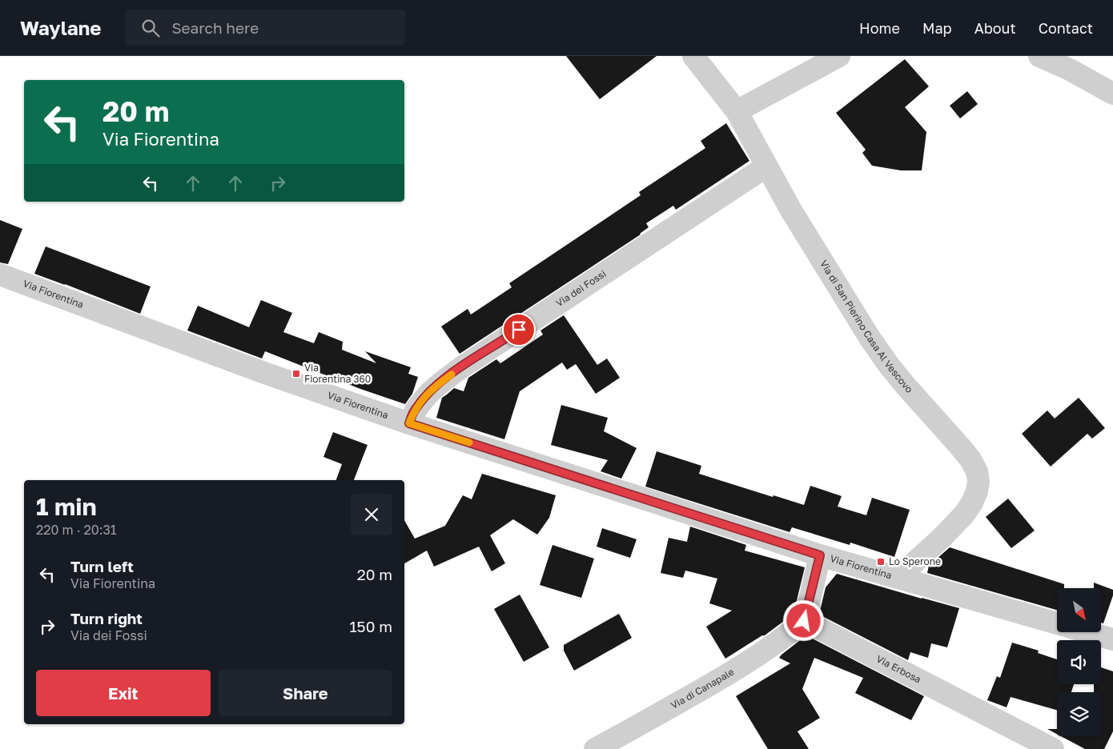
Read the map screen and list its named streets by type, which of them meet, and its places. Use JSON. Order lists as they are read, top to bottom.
{
  "streets": {
    "street": [
      "Via dei Fossi",
      "Via Fiorentina",
      "Via di San Pierino Casa Al Vescovo",
      "Via Erbosa",
      "Via di Canapale"
    ]
  },
  "crossings": [
    ["Via dei Fossi", "Via Fiorentina"],
    ["Via dei Fossi", "Via di San Pierino Casa Al Vescovo"],
    ["Via Fiorentina", "Via di San Pierino Casa Al Vescovo"],
    ["Via Erbosa", "Via di Canapale"]
  ],
  "places": {
    "transit": ["Via Fiorentina 360", "Lo Sperone"]
  },
  "north": "bottom right",
  "page": {
    "header": "Waylane",
    "search": "Search here",
    "nav": [
      "Home",
      "Map",
      "About",
      "Contact"
    ],
    "turn": ["20 m", "Via Fiorentina"],
    "heading": ["1 min", "220 m · 20:31"],
    "list": [
      {
        "name": "Turn left",
        "note": "Via Fiorentina",
        "value": "20 m"
      },
      {
        "name": "Turn right",
        "note": "Via dei Fossi",
        "value": "150 m"
      }
    ],
    "buttons": ["Exit", "Share"]
  }
}
